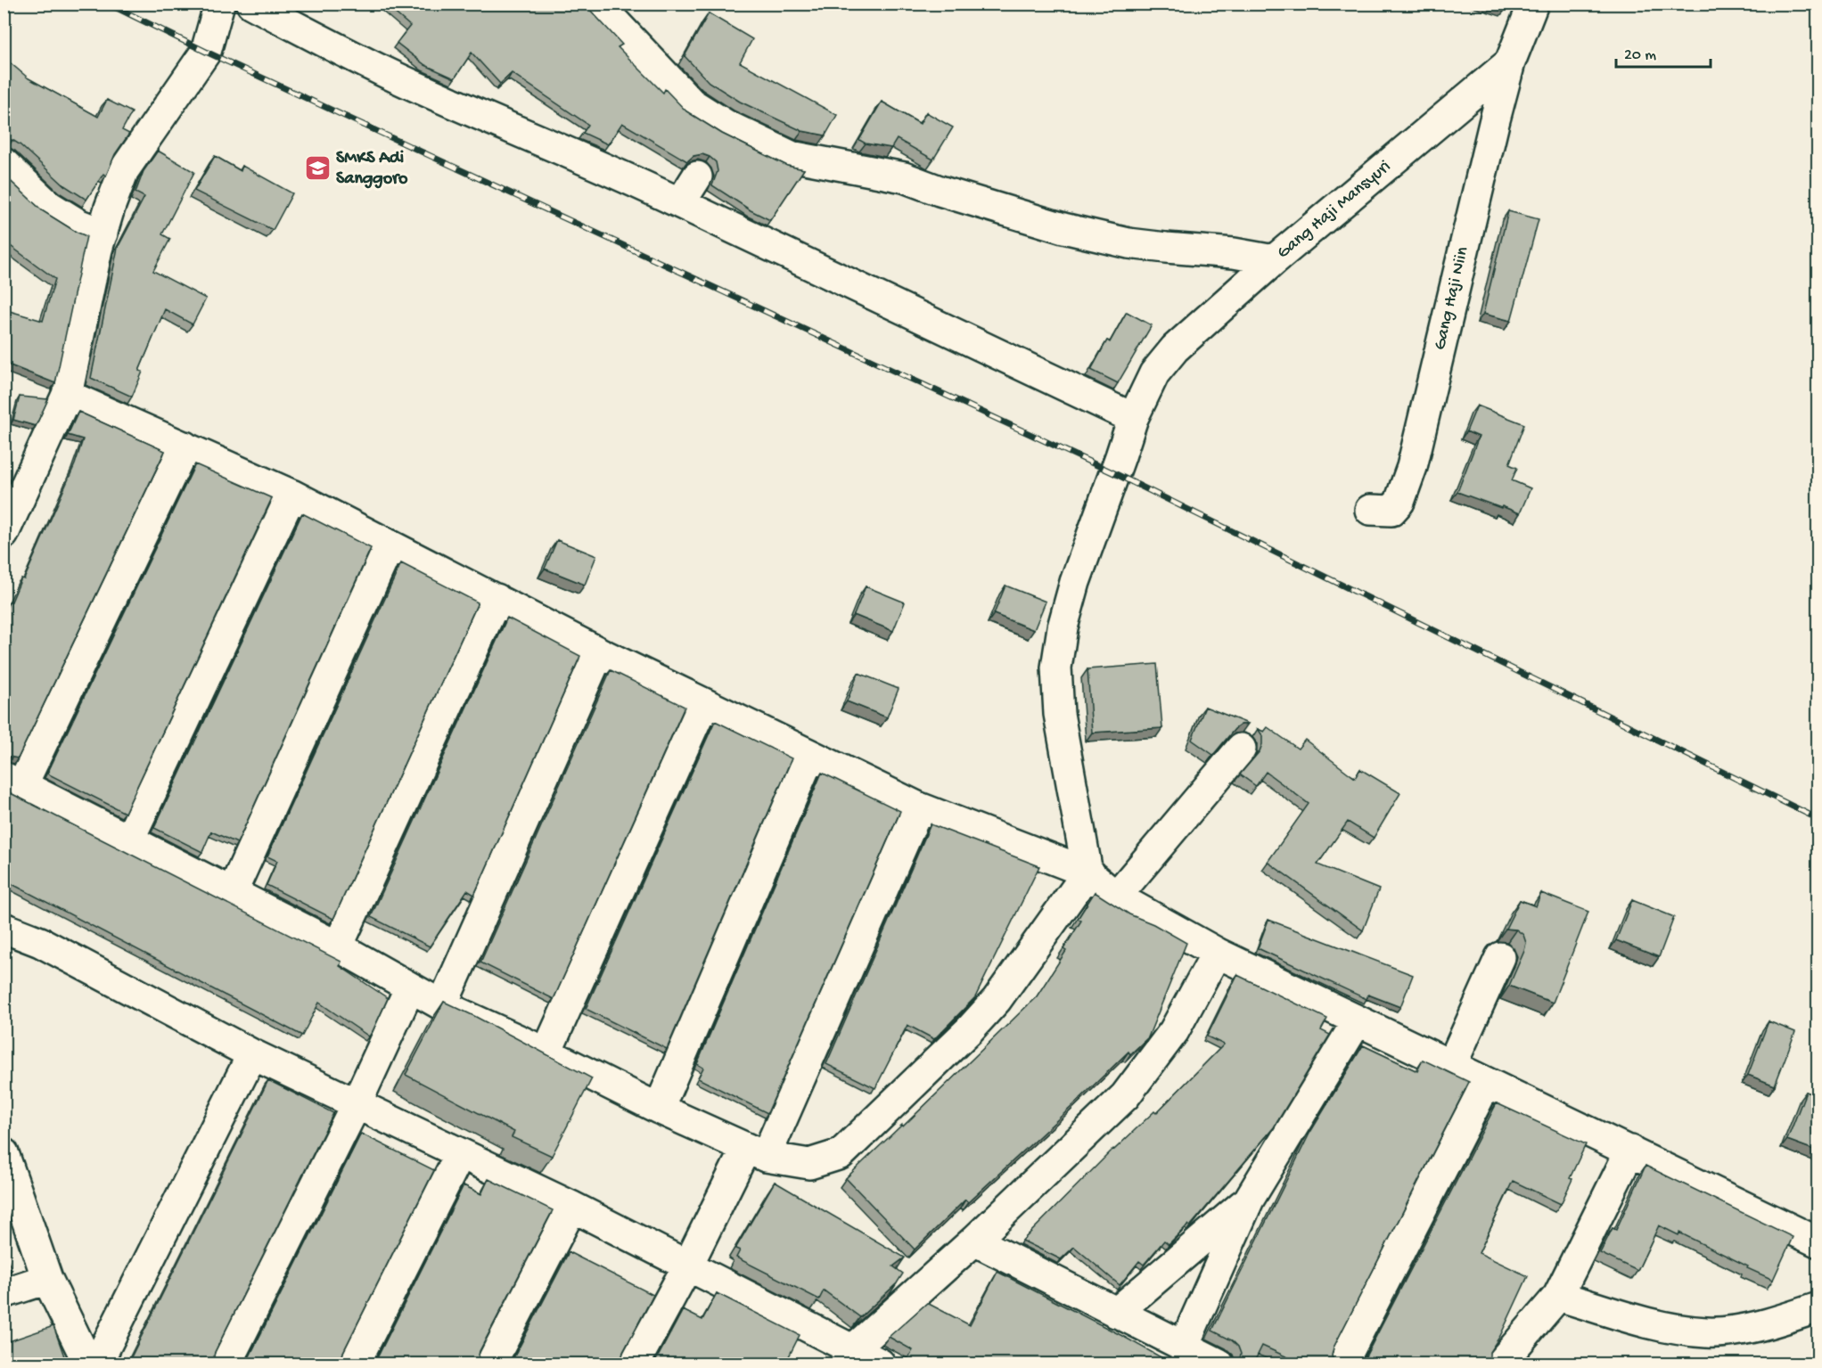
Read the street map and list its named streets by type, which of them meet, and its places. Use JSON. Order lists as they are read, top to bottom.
{
  "streets": {
    "street": ["Gang Haji Mansyuri", "Gang Haji Niin"]
  },
  "crossings": [
    ["Gang Haji Mansyuri", "Gang Haji Niin"]
  ],
  "places": {
    "school or university": ["SMKS Adi Sanggoro"]
  },
  "scale_bar": "20 m"
}
